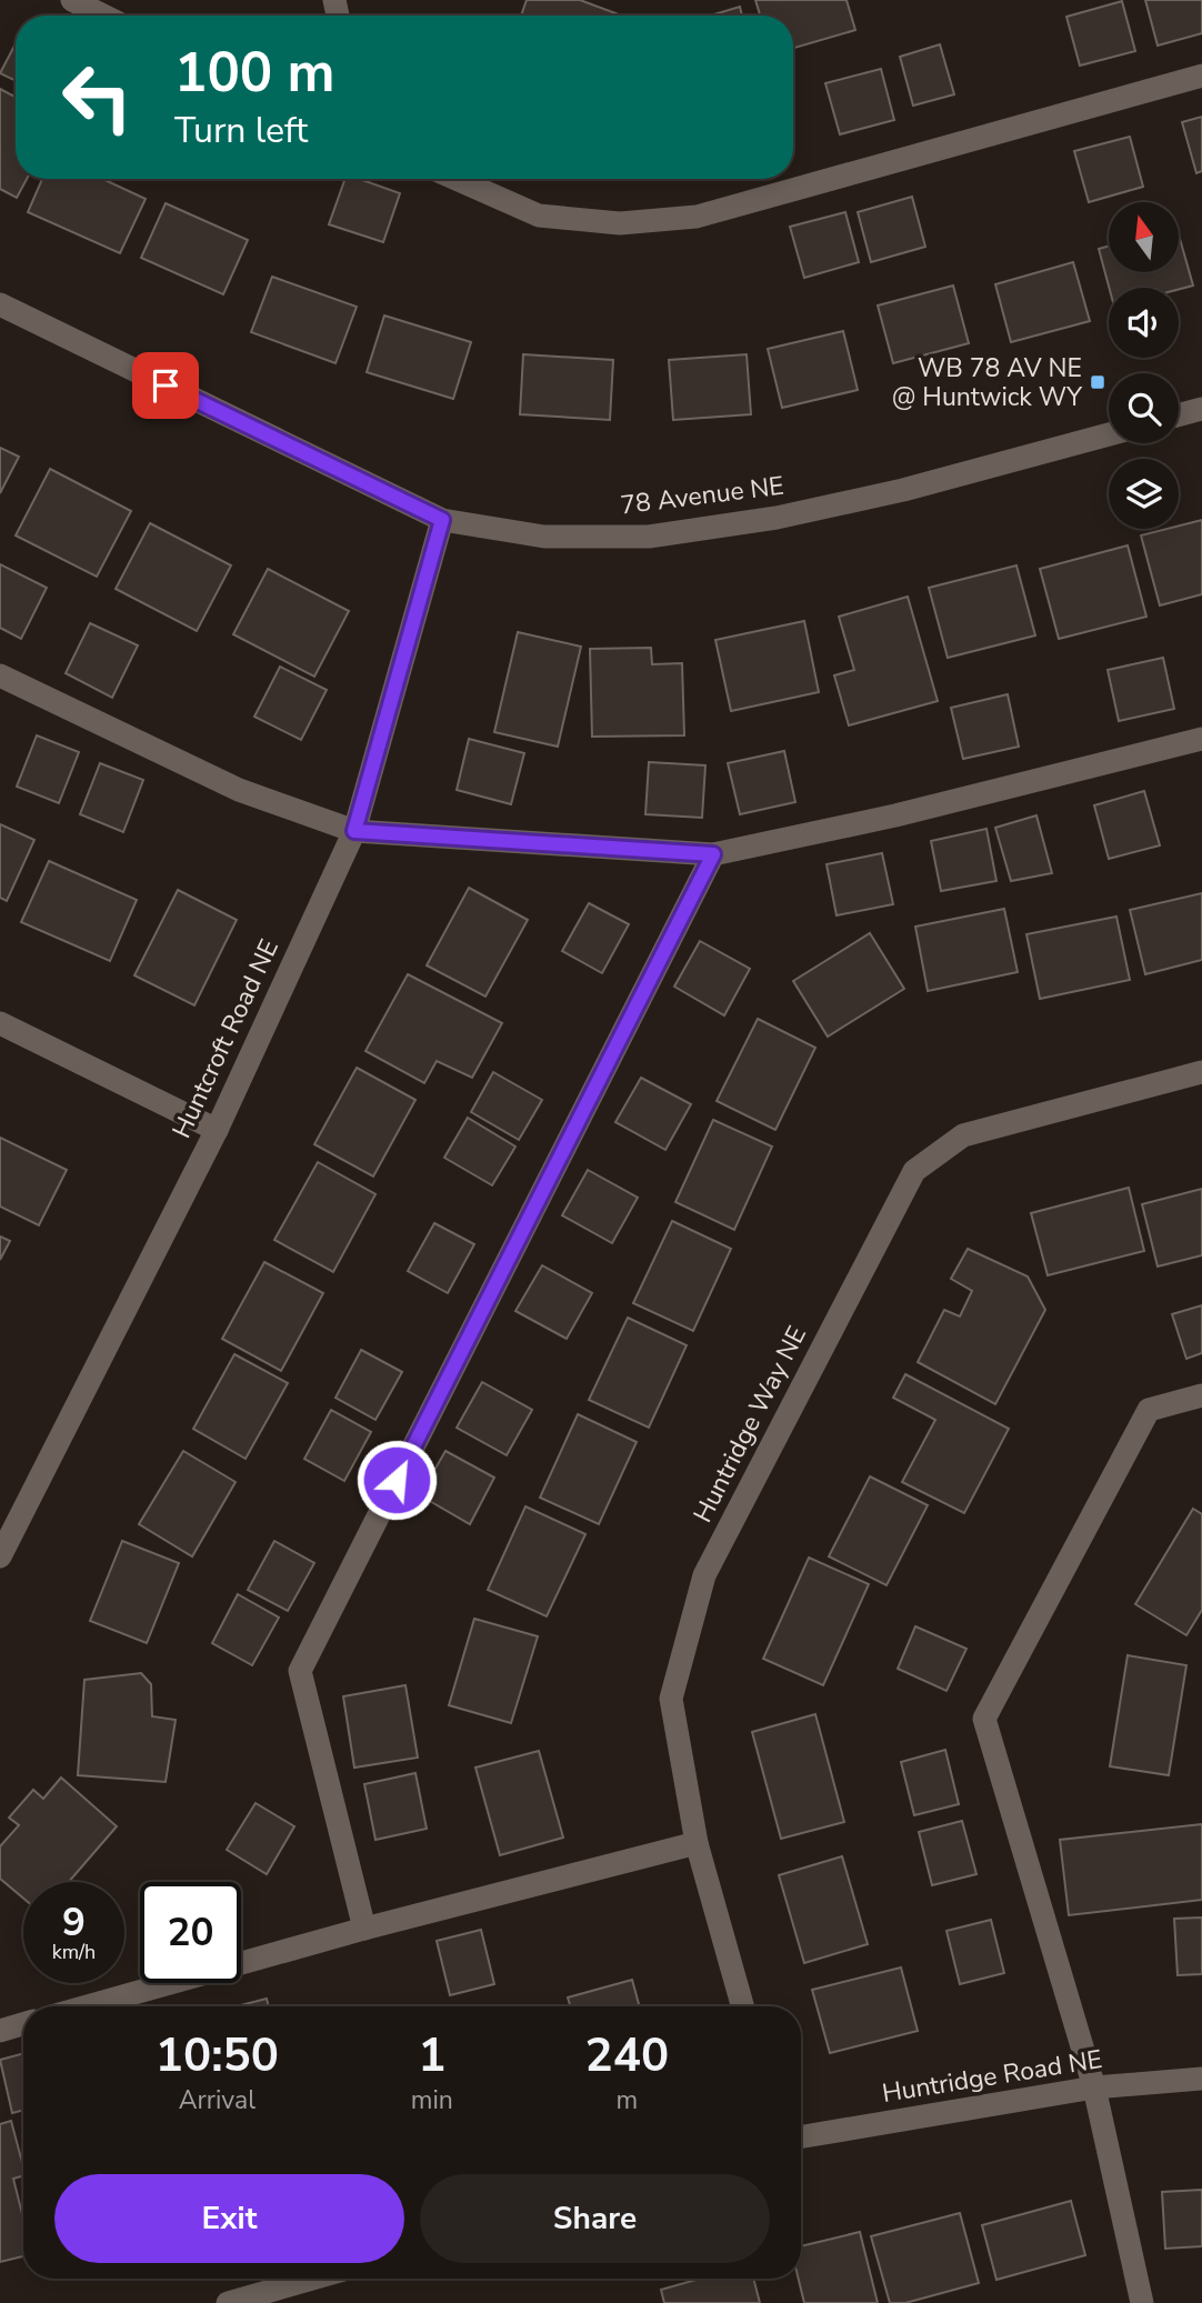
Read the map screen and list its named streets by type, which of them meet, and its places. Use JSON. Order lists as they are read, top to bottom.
{
  "streets": {
    "street": [
      "78 Avenue NE",
      "Huntcroft Road NE",
      "Huntridge Way NE",
      "Huntridge Road NE"
    ]
  },
  "crossings": [
    ["78 Avenue NE", "Huntcroft Road NE"]
  ],
  "places": {
    "transit": ["WB 78 AV NE @ Huntwick WY"]
  },
  "north": "top",
  "page": {
    "turn": ["100 m", "Turn left"],
    "speed": "9 km/h",
    "limit": "20",
    "eta": [
      "10:50",
      "Arrival",
      "1",
      "min",
      "240",
      "m"
    ],
    "buttons": ["Exit", "Share"]
  }
}
